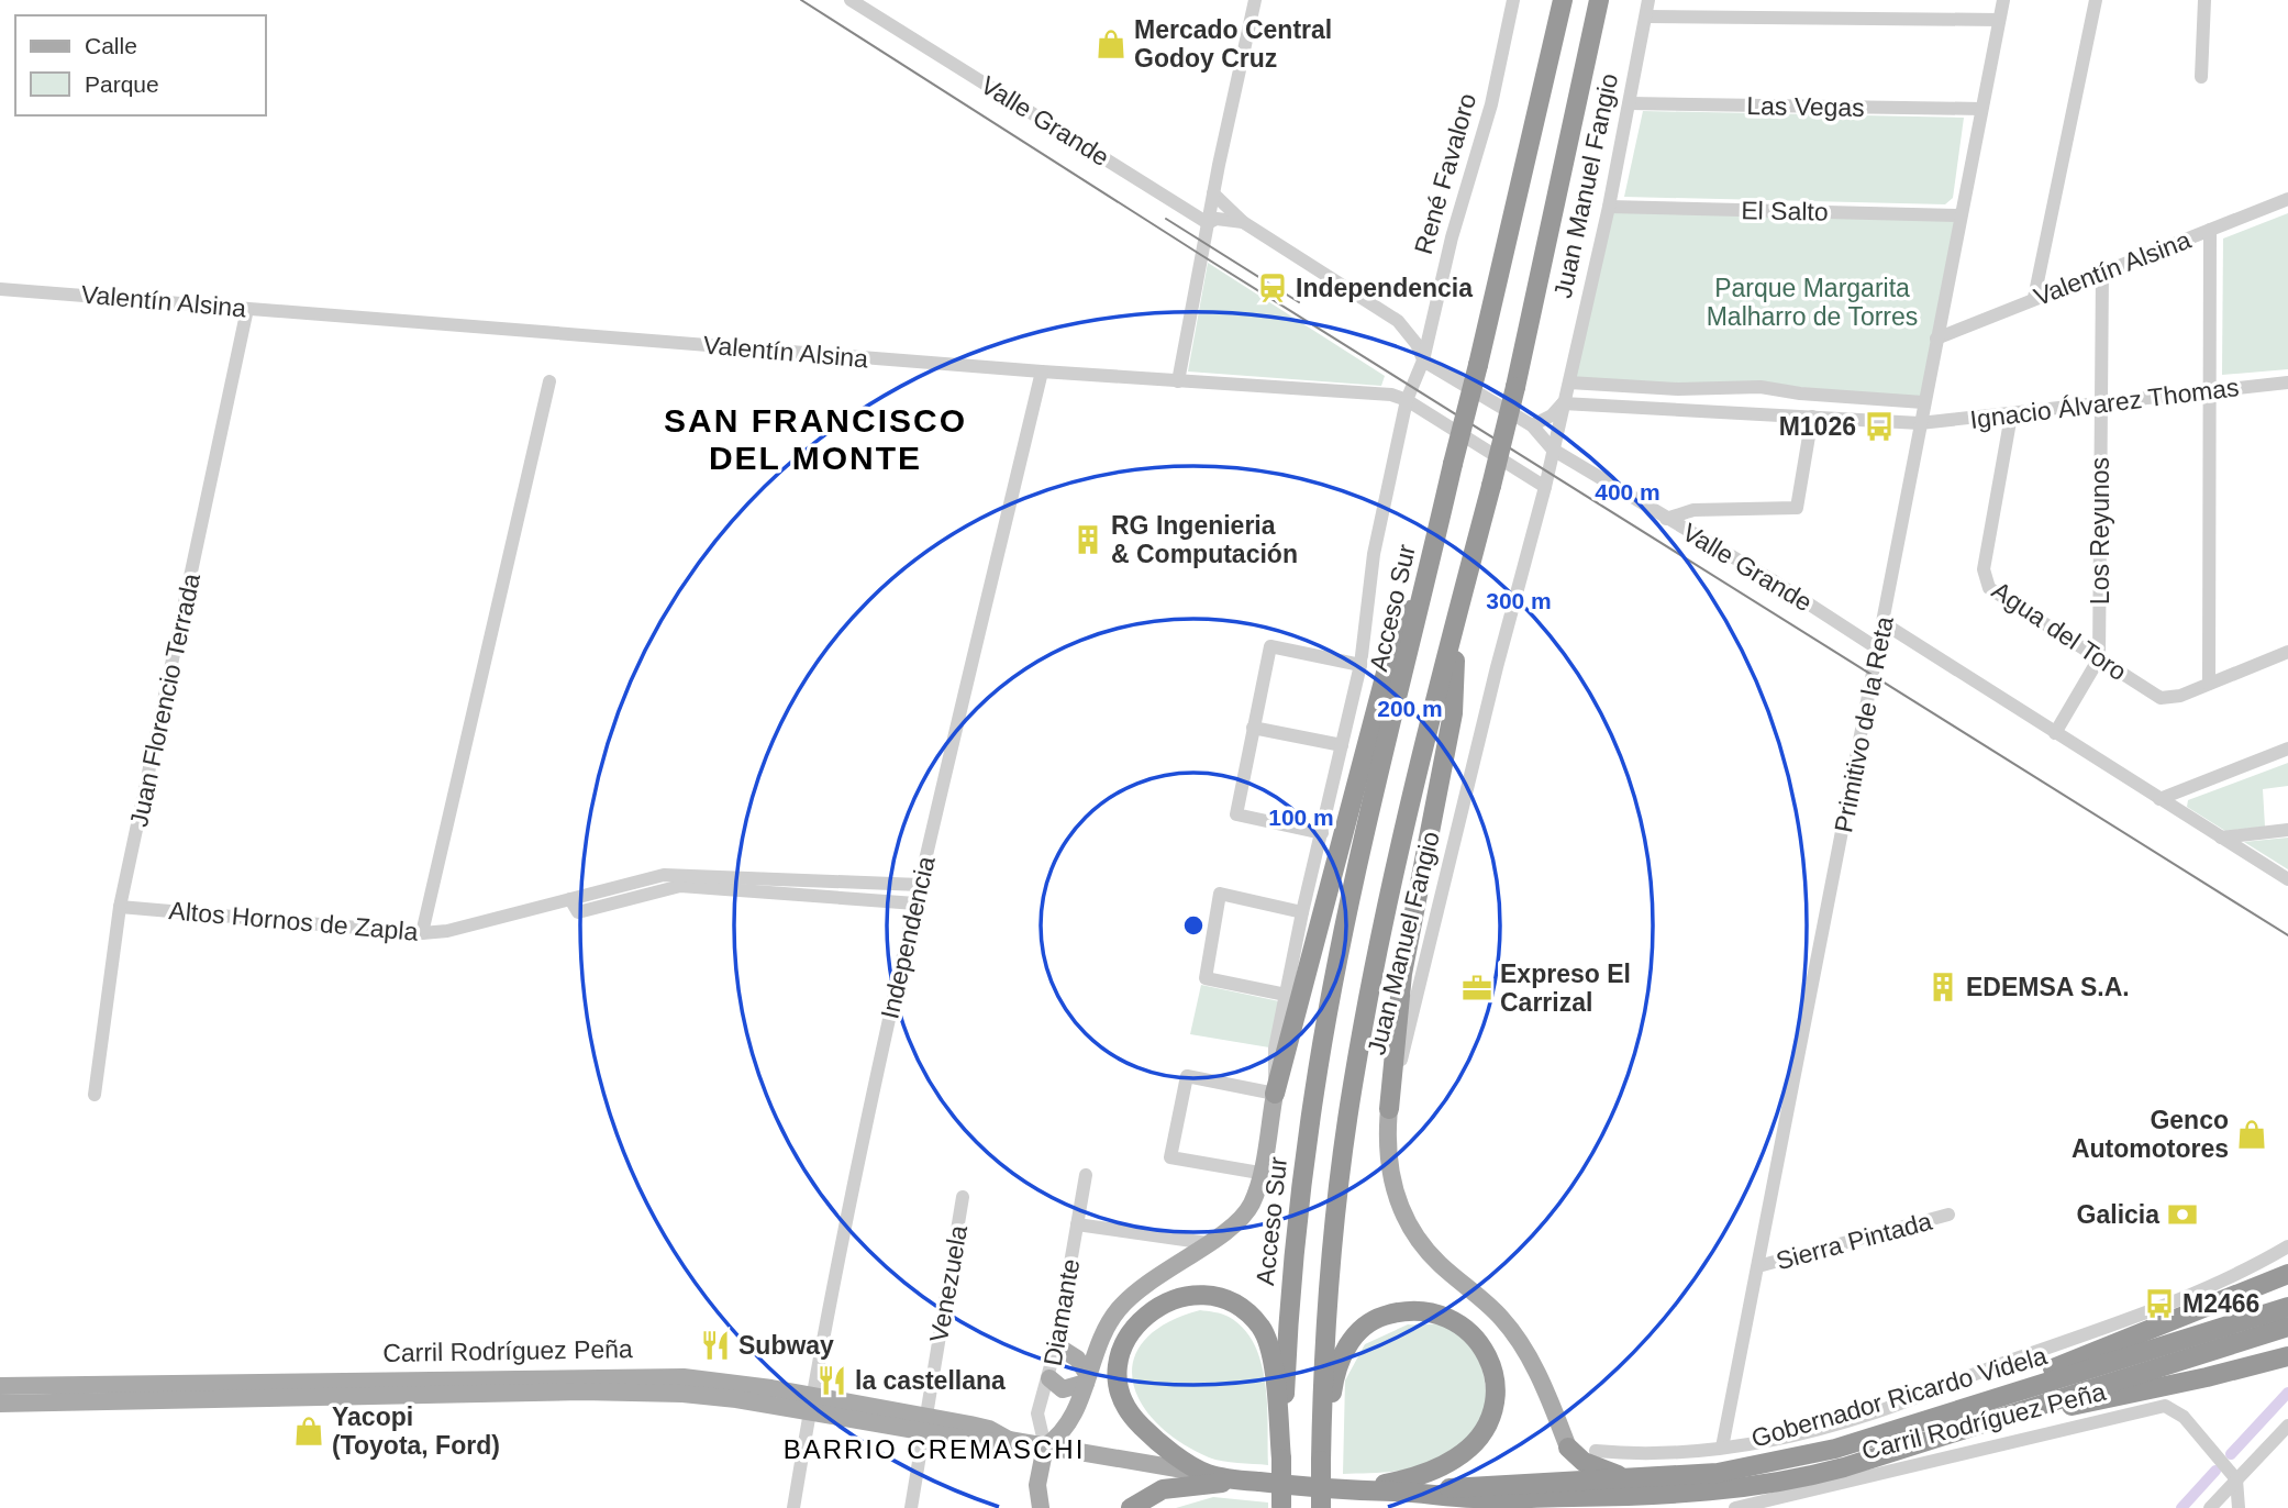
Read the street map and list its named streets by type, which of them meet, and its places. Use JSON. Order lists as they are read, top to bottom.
{
  "streets": {
    "highway": ["Acceso Sur", "Carril Rodríguez Peña", "Gobernador Ricardo Videla"],
    "main road": ["Juan Manuel Fangio"],
    "street": [
      "Las Vegas",
      "Valle Grande",
      "René Favaloro",
      "El Salto",
      "Valentín Alsina",
      "Ignacio Álvarez Thomas",
      "Los Reyunos",
      "Agua del Toro",
      "Juan Florencio Terrada",
      "Primitivo de la Reta",
      "Altos Hornos de Zapla",
      "Independencia",
      "Sierra Pintada",
      "Venezuela",
      "Diamante"
    ]
  },
  "crossings": [
    ["Las Vegas", "Juan Manuel Fangio"],
    ["Las Vegas", "Primitivo de la Reta"],
    ["Valle Grande", "René Favaloro"],
    ["Valle Grande", "Juan Manuel Fangio"],
    ["Valle Grande", "Primitivo de la Reta"],
    ["René Favaloro", "Valentín Alsina"],
    ["Juan Manuel Fangio", "El Salto"],
    ["Juan Manuel Fangio", "Valentín Alsina"],
    ["El Salto", "Primitivo de la Reta"],
    ["Valentín Alsina", "Los Reyunos"],
    ["Valentín Alsina", "Juan Florencio Terrada"],
    ["Valentín Alsina", "Primitivo de la Reta"],
    ["Valentín Alsina", "Independencia"],
    ["Ignacio Álvarez Thomas", "Los Reyunos"],
    ["Ignacio Álvarez Thomas", "Agua del Toro"],
    ["Ignacio Álvarez Thomas", "Primitivo de la Reta"],
    ["Los Reyunos", "Agua del Toro"],
    ["Juan Florencio Terrada", "Altos Hornos de Zapla"],
    ["Primitivo de la Reta", "Sierra Pintada"],
    ["Primitivo de la Reta", "Carril Rodríguez Peña"],
    ["Altos Hornos de Zapla", "Independencia"],
    ["Independencia", "Carril Rodríguez Peña"],
    ["Venezuela", "Carril Rodríguez Peña"],
    ["Diamante", "Carril Rodríguez Peña"],
    ["Carril Rodríguez Peña", "Gobernador Ricardo Videla"]
  ],
  "districts": ["SAN FRANCISCO DEL MONTE", "BARRIO CREMASCHI"],
  "parks": ["Parque Margarita Malharro de Torres"],
  "places": {
    "shop": ["Mercado Central Godoy Cruz", "Genco Automotores", "Yacopi (Toyota, Ford)"],
    "station": ["Independencia"],
    "bus stop": ["M1026", "M2466"],
    "building": ["RG Ingenieria & Computación", "EDEMSA S.A."],
    "office": ["Expreso El Carrizal"],
    "bank": ["Galicia"],
    "restaurant": ["Subway", "la castellana"]
  },
  "legend": ["Calle", "Parque"],
  "rings": [
    "400 m",
    "300 m",
    "200 m",
    "100 m"
  ]
}
